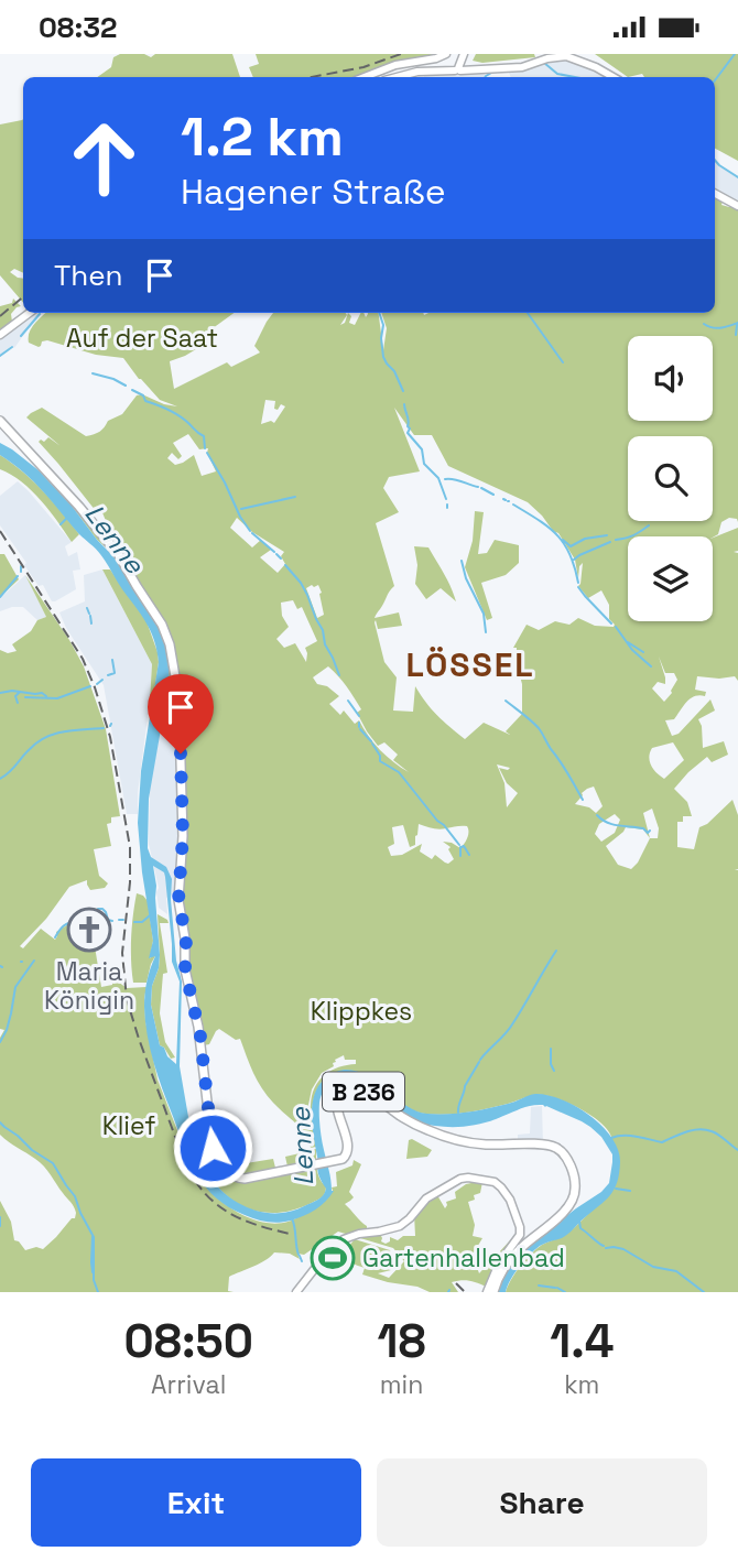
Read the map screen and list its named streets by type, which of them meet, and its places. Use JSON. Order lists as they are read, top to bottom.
{
  "streets": {
    "main road": ["B 236"]
  },
  "districts": ["LÖSSEL"],
  "water": ["Lenne"],
  "parks": ["Auf der Saat", "Klippkes", "Klief"],
  "places": {
    "church": ["Maria Königin"],
    "sports": ["Gartenhallenbad"]
  },
  "page": {
    "status": "08:32",
    "turn": ["1.2 km", "Hagener Straße"],
    "then": "Then",
    "eta": [
      "08:50",
      "Arrival",
      "18",
      "min",
      "1.4",
      "km"
    ],
    "buttons": ["Exit", "Share"]
  }
}
